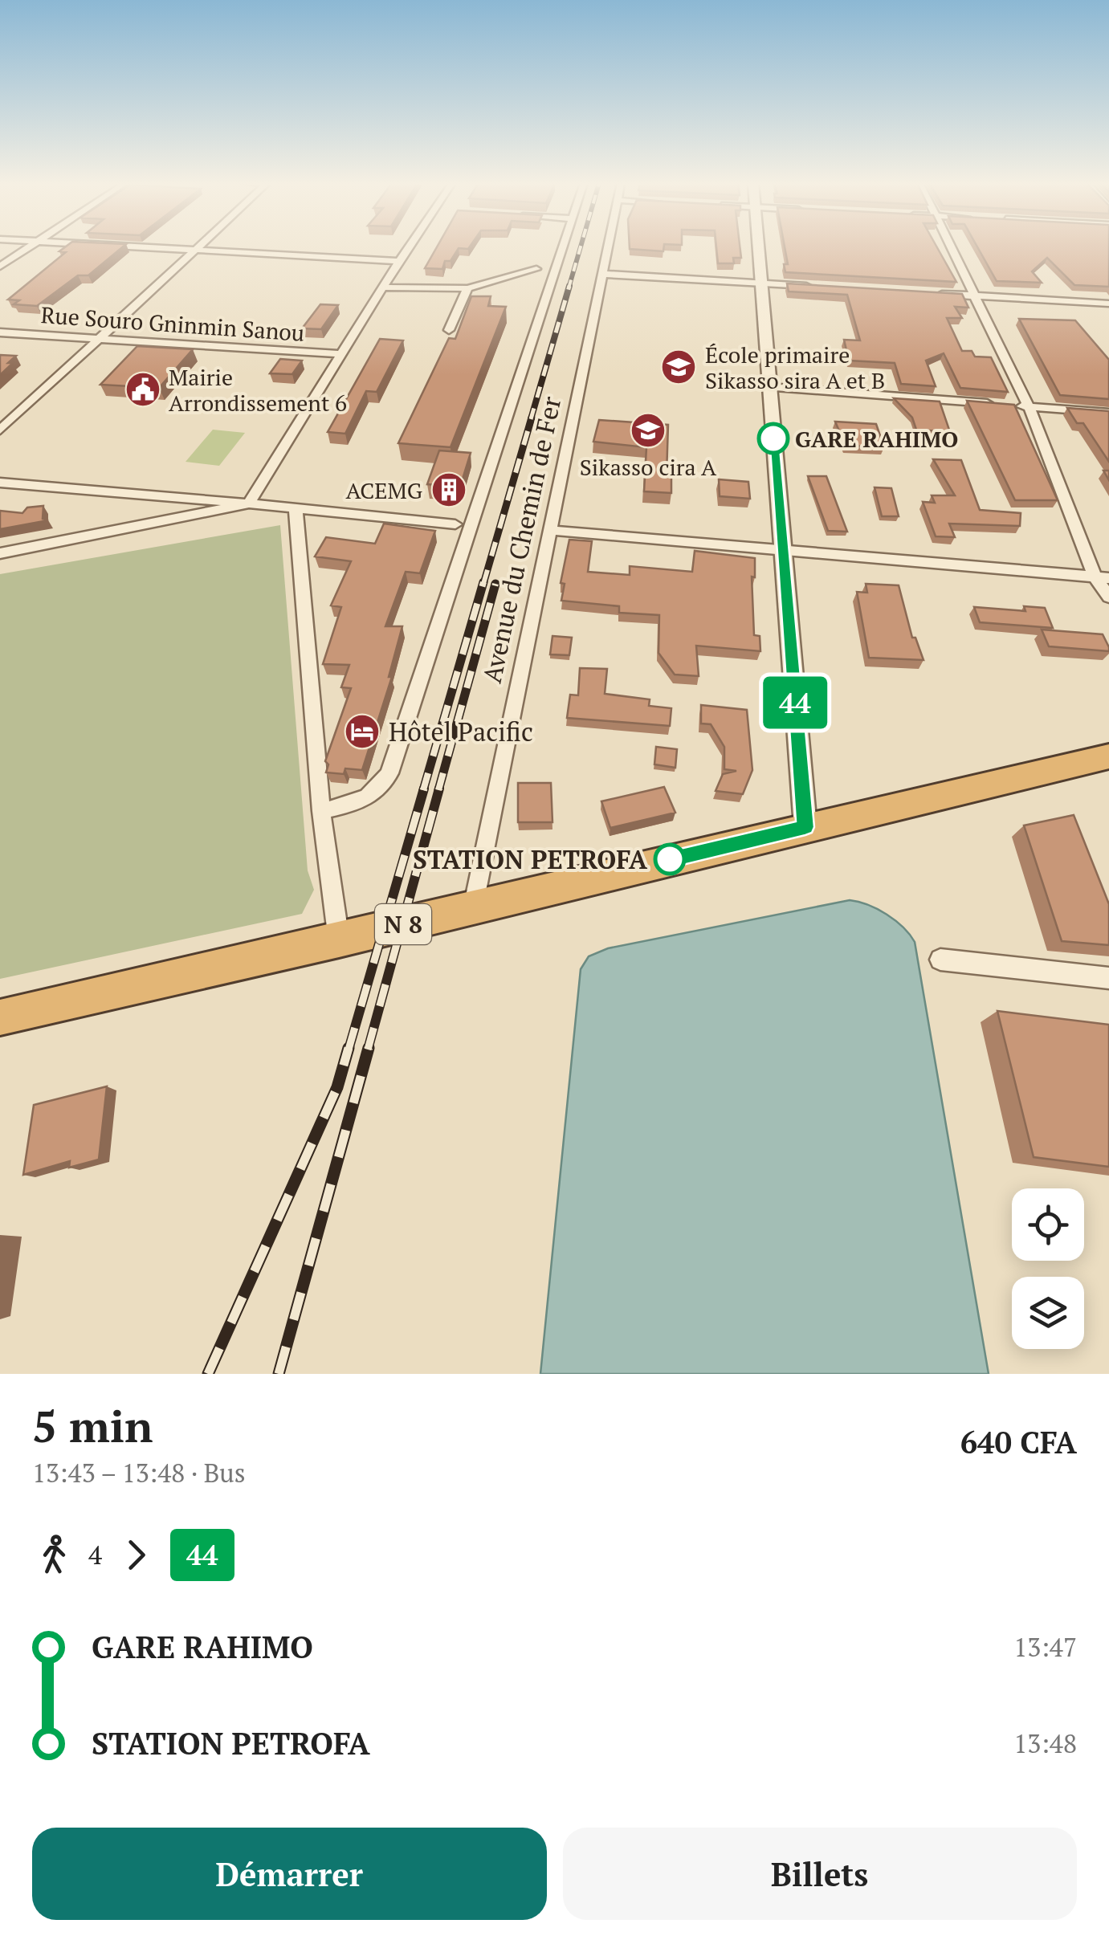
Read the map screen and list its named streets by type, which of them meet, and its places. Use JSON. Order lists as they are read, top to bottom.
{
  "streets": {
    "highway": ["N 8"],
    "street": ["Rue Souro Gninmin Sanou", "Avenue du Chemin de Fer"]
  },
  "crossings": [
    ["Avenue du Chemin de Fer", "N 8"]
  ],
  "places": {
    "school or university": ["École primaire Sikasso sira A et B", "Sikasso cira A"],
    "public building": ["Mairie Arrondissement 6"],
    "other": ["GARE RAHIMO", "STATION PETROFA"],
    "building": ["ACEMG"],
    "hotel": ["Hôtel Pacific"]
  },
  "lines": ["bus line 44"],
  "page": {
    "on_map": "44",
    "heading": ["5 min", "13:43 – 13:48 · Bus", "640 CFA"],
    "legs": ["4", "44"],
    "list": [
      {
        "name": "GARE RAHIMO",
        "value": "13:47"
      },
      {
        "name": "STATION PETROFA",
        "value": "13:48"
      }
    ],
    "buttons": ["Démarrer", "Billets"]
  }
}
